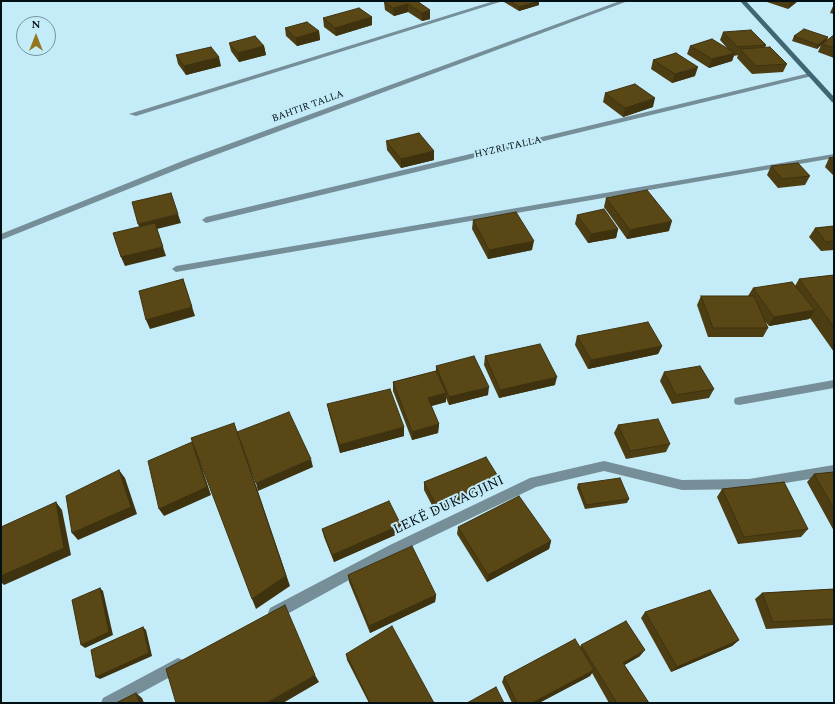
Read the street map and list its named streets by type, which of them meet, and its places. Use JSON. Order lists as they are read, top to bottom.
{
  "streets": {
    "street": ["BAHTIR TALLA", "HYZRI TALLA", "LEKË DUKAGJINI"]
  },
  "north": "top"
}
